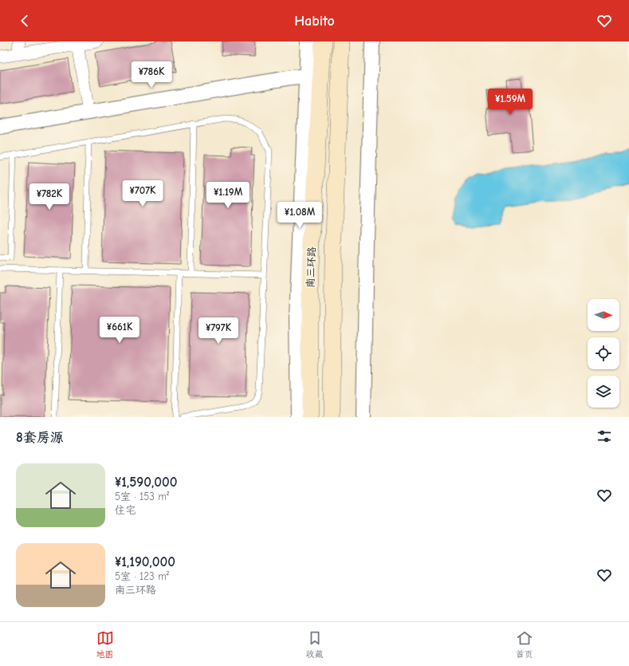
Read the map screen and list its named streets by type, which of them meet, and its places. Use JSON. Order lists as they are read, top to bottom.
{
  "streets": {
    "main road": ["南三环路"]
  },
  "north": "right",
  "page": {
    "header": "Habito",
    "price": [
      "¥786K",
      "¥1.59M",
      "¥707K",
      "¥1.19M",
      "¥782K",
      "¥1.08M",
      "¥661K",
      "¥797K"
    ],
    "heading": "8套房源",
    "list": [
      {
        "name": "¥1,590,000",
        "note": "5室 · 153 m² · 住宅"
      },
      {
        "name": "¥1,190,000",
        "note": "5室 · 123 m² · 南三环路"
      }
    ],
    "tabs": ["地图", "收藏", "首页"]
  }
}
